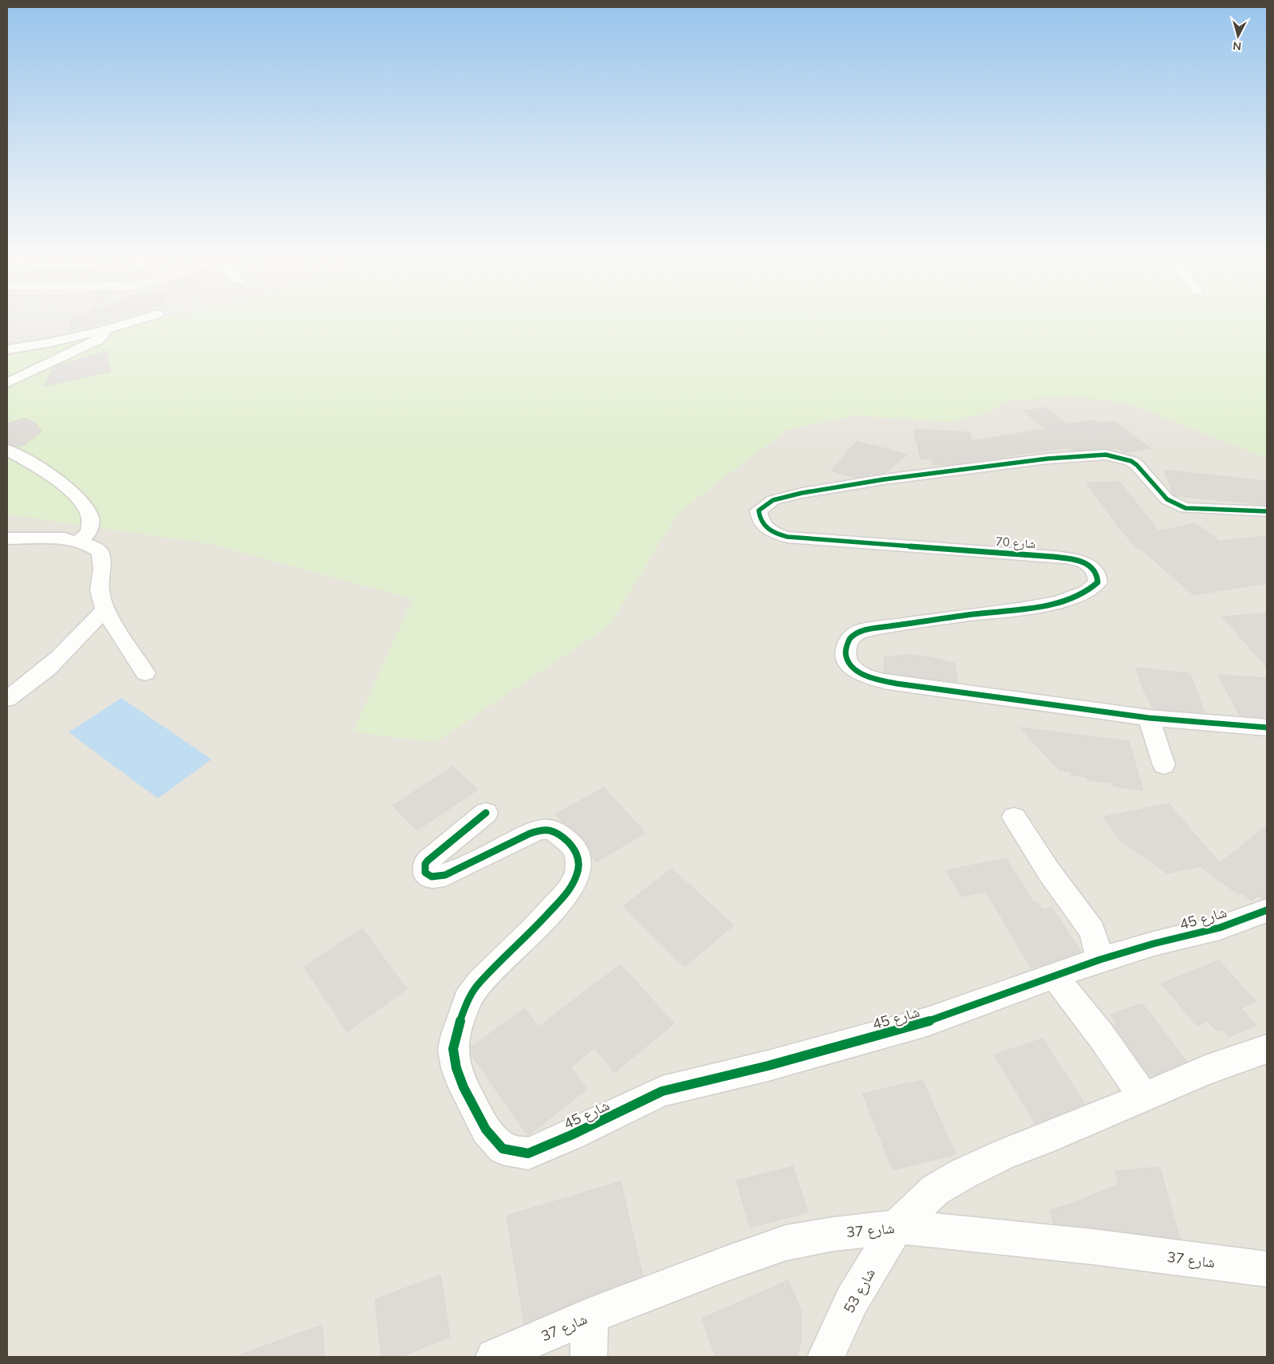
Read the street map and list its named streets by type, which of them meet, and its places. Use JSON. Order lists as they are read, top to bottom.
{
  "streets": {
    "street": [
      "شارع 70",
      "شارع 45",
      "شارع 37",
      "شارع 53"
    ]
  },
  "crossings": [
    ["شارع 37", "شارع 53"]
  ],
  "north": "bottom"
}
